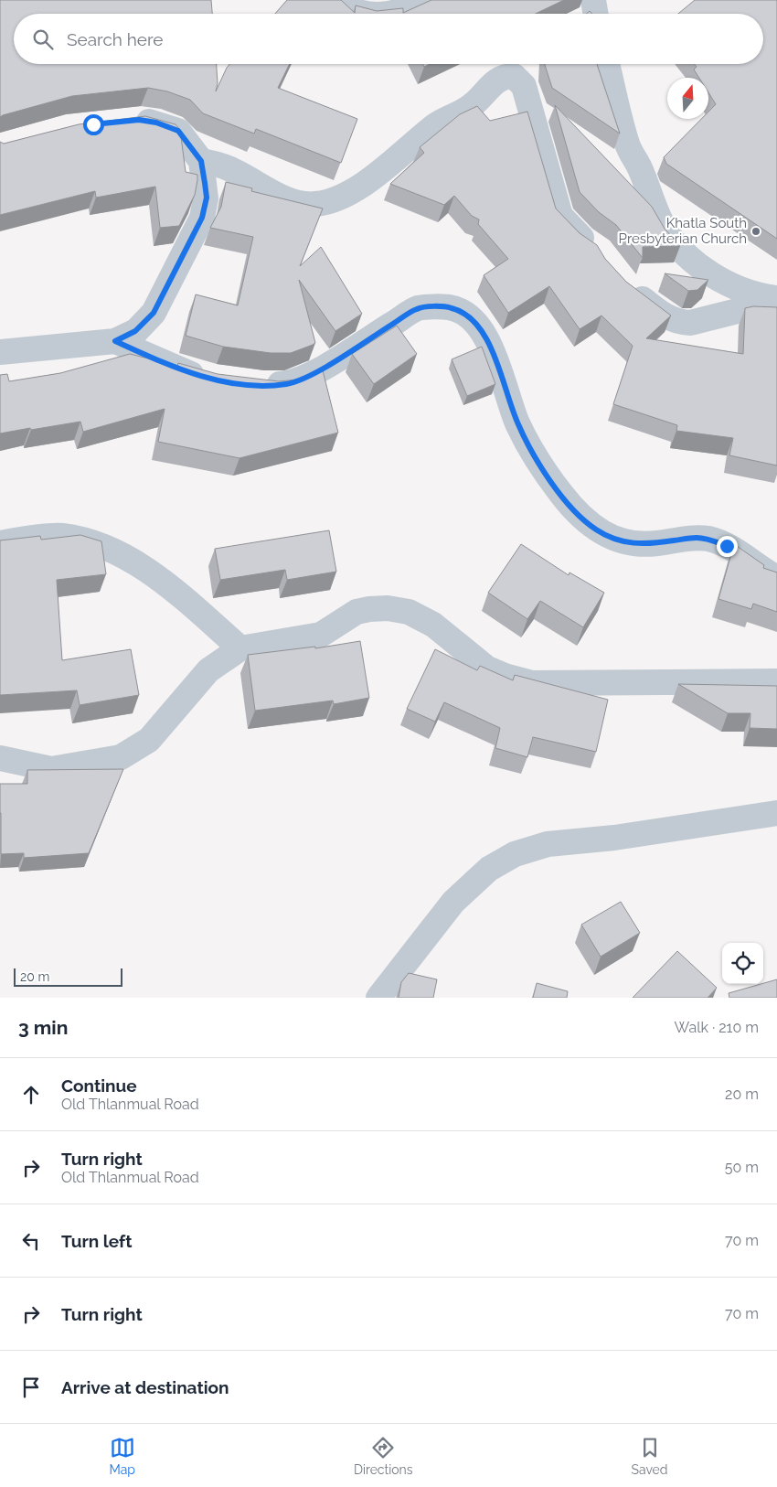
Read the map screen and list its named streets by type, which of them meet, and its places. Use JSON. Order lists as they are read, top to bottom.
{
  "places": ["Khatla South Presbyterian Church"],
  "scale_bar": "20 m",
  "north": "top",
  "page": {
    "search": "Search here",
    "scale": "20 m",
    "heading": ["3 min", "Walk · 210 m"],
    "list": [
      ["Continue", "Old Thlanmual Road", "20 m"],
      ["Turn right", "Old Thlanmual Road", "50 m"],
      ["Turn left", "70 m"],
      ["Turn right", "70 m"],
      "Arrive at destination"
    ],
    "nav": ["Map", "Directions", "Saved"]
  }
}
